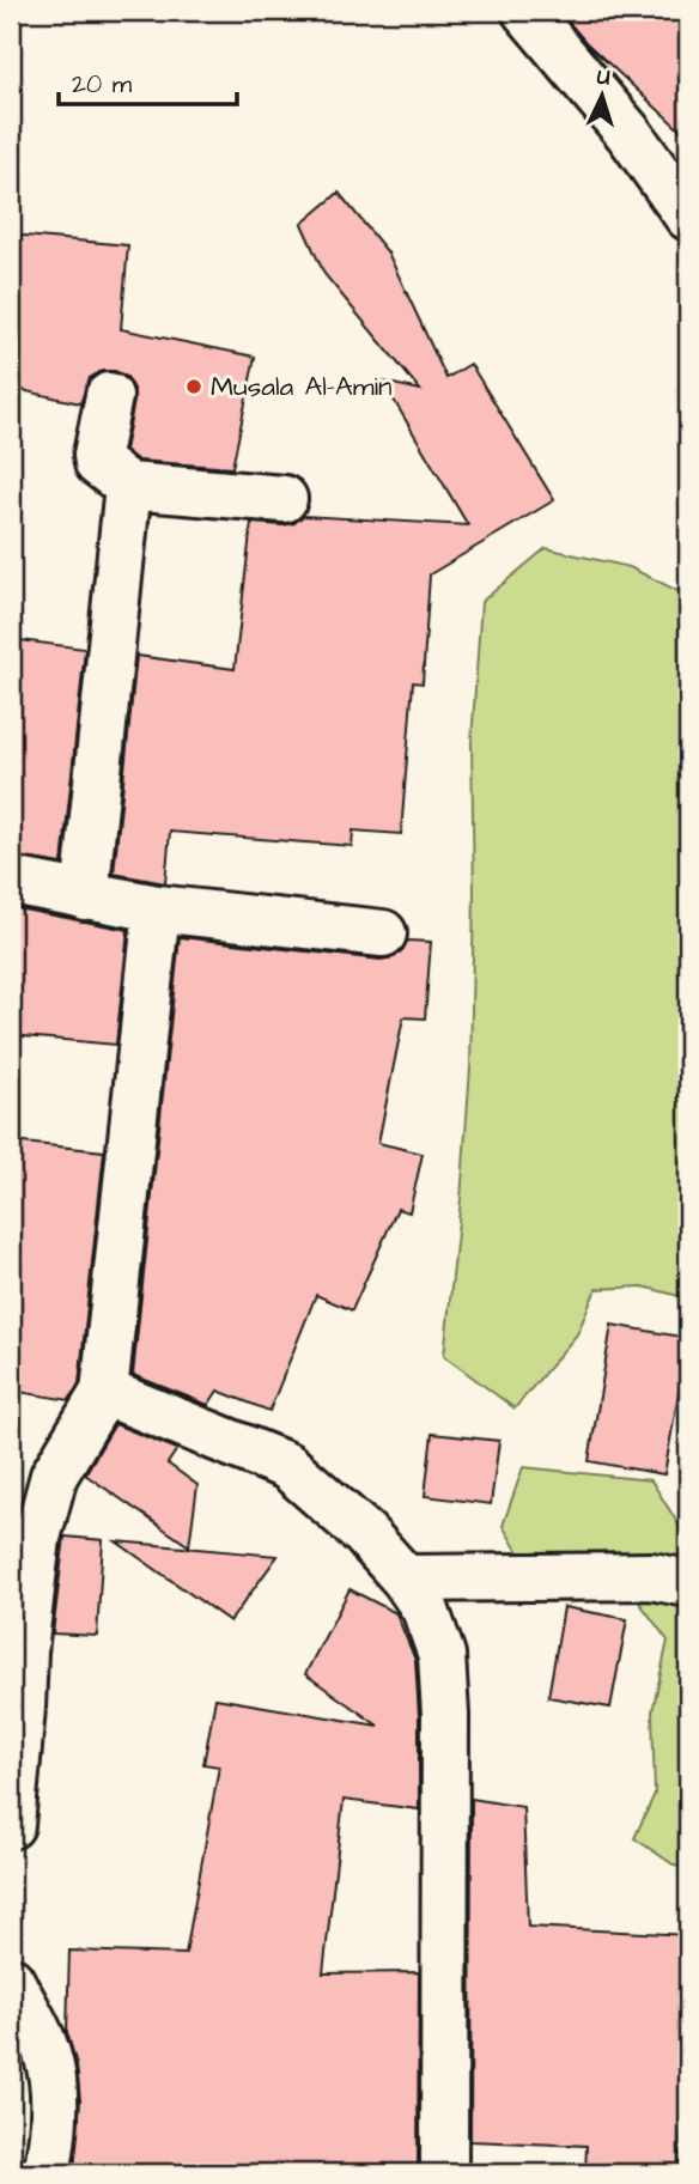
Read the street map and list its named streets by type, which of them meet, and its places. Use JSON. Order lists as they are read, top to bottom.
{
  "places": ["Musala Al-Amin"],
  "scale_bar": "20 m",
  "north": "top"
}
